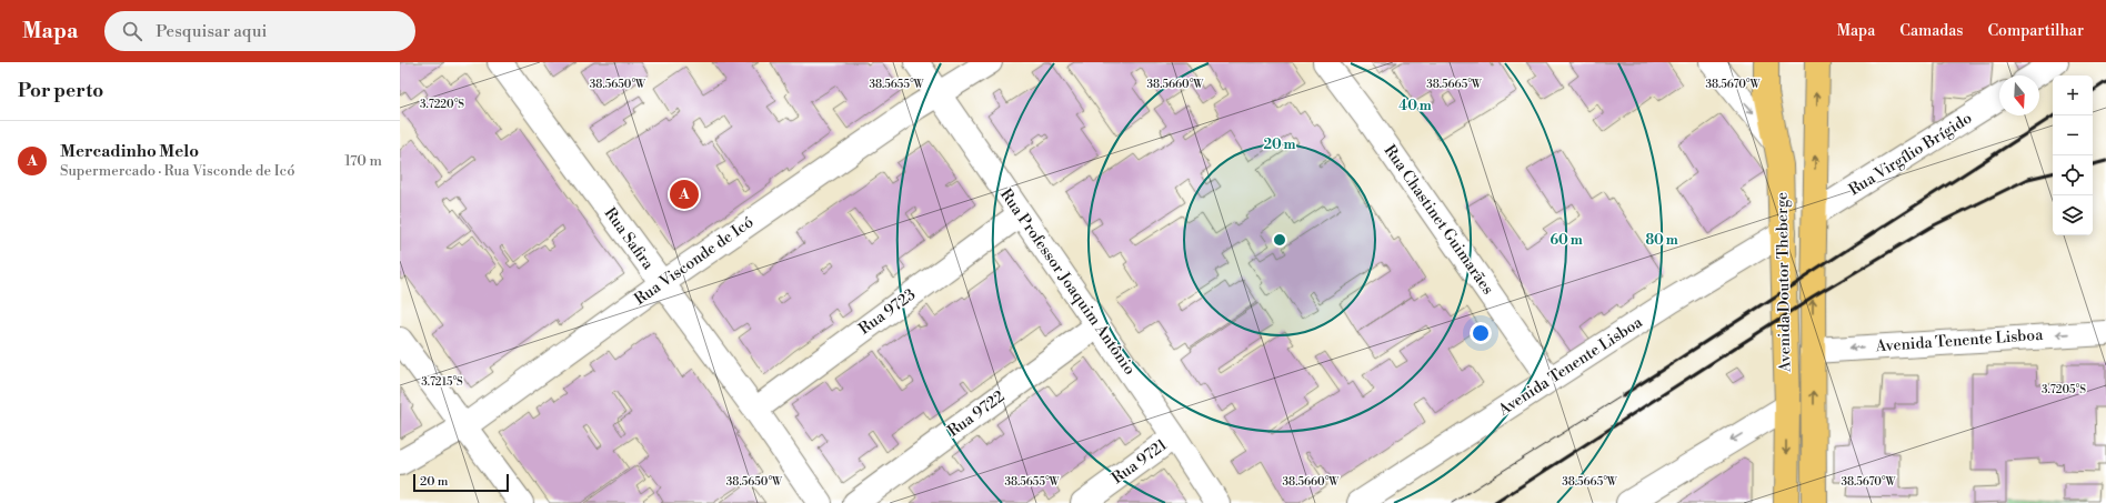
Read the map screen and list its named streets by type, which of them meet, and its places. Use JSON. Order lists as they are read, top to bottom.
{
  "streets": {
    "main road": ["Avenida Doutor Theberge"],
    "street": [
      "Rua Virgílio Brígido",
      "Rua Chastinet Guimarães",
      "Rua Safira",
      "Rua Visconde de Icó",
      "Rua Professor Joaquim Antônio",
      "Rua 9723",
      "Avenida Tenente Lisboa",
      "Rua 9722",
      "Rua 9721"
    ]
  },
  "crossings": [
    ["Rua Virgílio Brígido", "Avenida Doutor Theberge"],
    ["Rua Chastinet Guimarães", "Avenida Tenente Lisboa"],
    ["Rua Safira", "Rua Visconde de Icó"],
    ["Rua Safira", "Rua 9723"],
    ["Rua Visconde de Icó", "Rua Professor Joaquim Antônio"],
    ["Rua Professor Joaquim Antônio", "Rua 9723"],
    ["Rua Professor Joaquim Antônio", "Rua 9722"],
    ["Rua Professor Joaquim Antônio", "Rua 9721"],
    ["Avenida Doutor Theberge", "Avenida Tenente Lisboa"]
  ],
  "one_way": ["Avenida Tenente Lisboa"],
  "scale_bar": "20 m",
  "north": "bottom",
  "page": {
    "header": "Mapa",
    "search": "Pesquisar aqui",
    "nav": ["Mapa", "Camadas", "Compartilhar"],
    "heading": "Por perto",
    "map_buttons": ["+", "−"],
    "list": [
      {
        "mark": "A",
        "name": "Mercadinho Melo",
        "note": "Supermercado · Rua Visconde de Icó",
        "value": "170 m"
      }
    ],
    "pins": "A",
    "scale": "20 m"
  },
  "coordinates": [
    "38.5650°W",
    "38.5655°W",
    "38.5660°W",
    "38.5665°W",
    "38.5670°W",
    "3.7220°S",
    "3.7215°S",
    "3.7205°S"
  ],
  "rings": [
    "40 m",
    "20 m",
    "60 m",
    "80 m"
  ]
}
